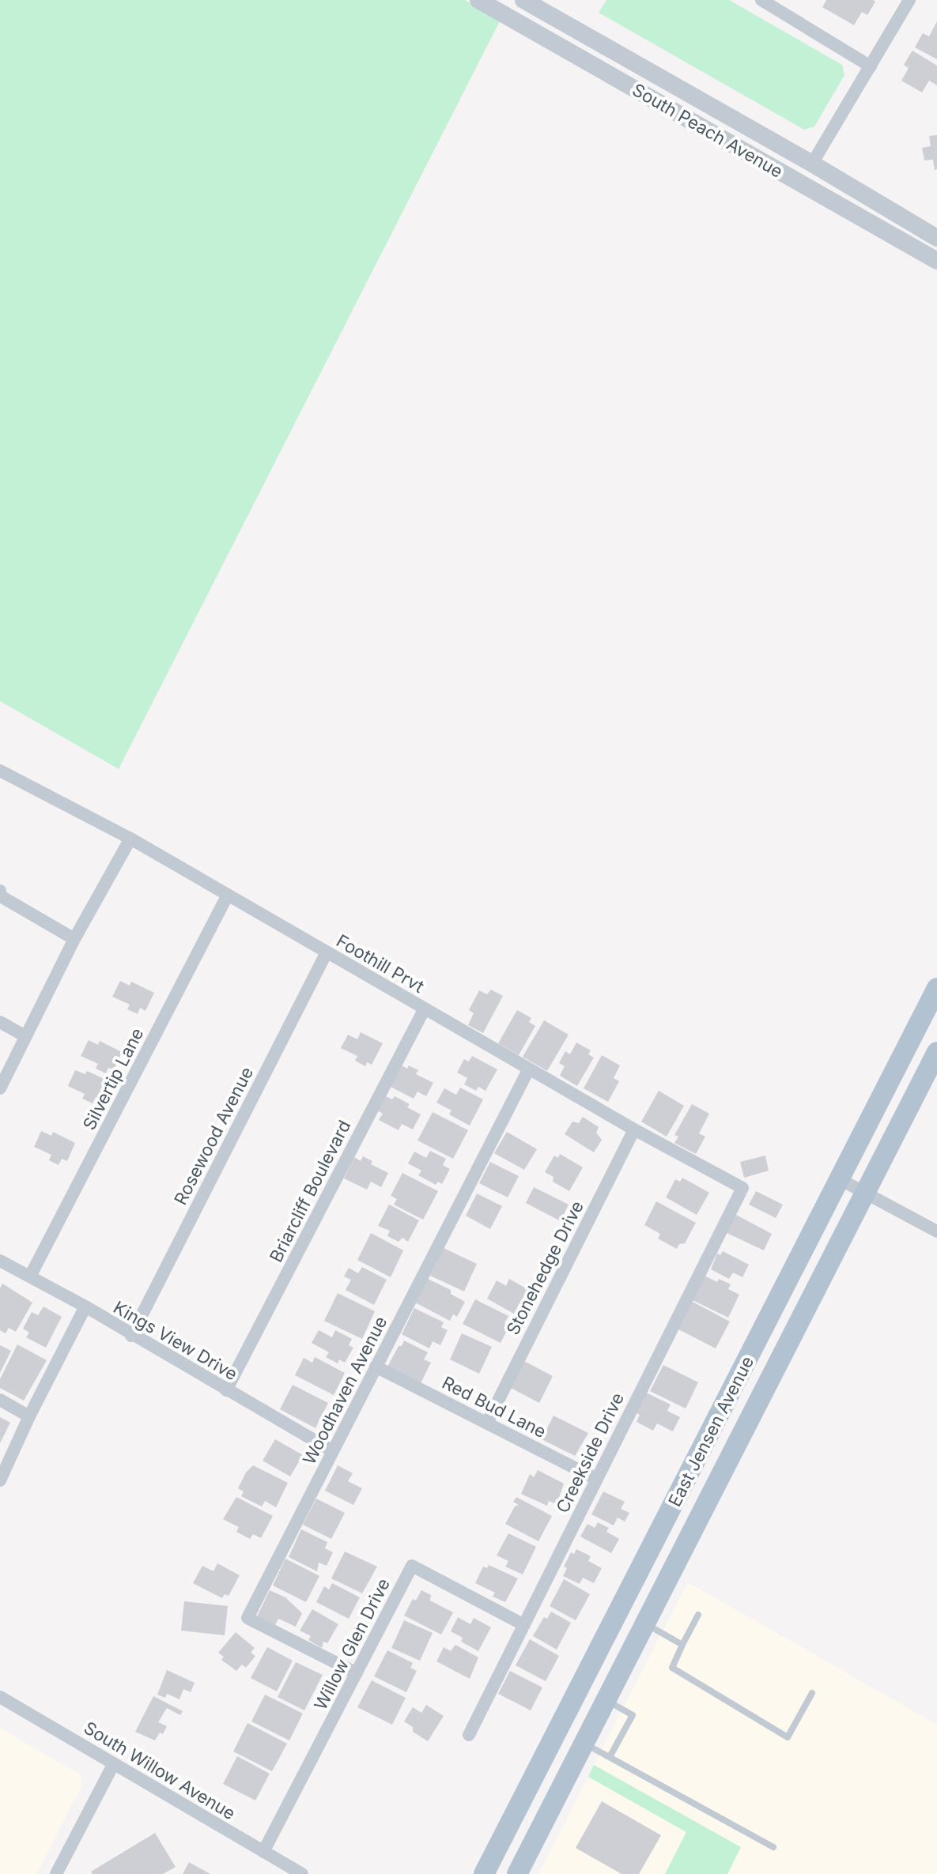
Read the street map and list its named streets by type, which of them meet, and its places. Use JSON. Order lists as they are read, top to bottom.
{
  "streets": {
    "main road": ["East Jensen Avenue"],
    "street": [
      "South Peach Avenue",
      "Foothill Prvt",
      "Silvertip Lane",
      "Rosewood Avenue",
      "Briarcliff Boulevard",
      "Stonehedge Drive",
      "Kings View Drive",
      "Woodhaven Avenue",
      "Red Bud Lane",
      "Creekside Drive",
      "Willow Glen Drive",
      "South Willow Avenue"
    ]
  },
  "crossings": [
    ["Foothill Prvt", "Silvertip Lane"],
    ["Foothill Prvt", "Rosewood Avenue"],
    ["Foothill Prvt", "Briarcliff Boulevard"],
    ["Foothill Prvt", "Stonehedge Drive"],
    ["Foothill Prvt", "Woodhaven Avenue"],
    ["Foothill Prvt", "Creekside Drive"],
    ["Silvertip Lane", "Kings View Drive"],
    ["Rosewood Avenue", "Kings View Drive"],
    ["Briarcliff Boulevard", "Kings View Drive"],
    ["Stonehedge Drive", "Red Bud Lane"],
    ["Kings View Drive", "Woodhaven Avenue"],
    ["Woodhaven Avenue", "Red Bud Lane"],
    ["Woodhaven Avenue", "Willow Glen Drive"],
    ["Red Bud Lane", "Creekside Drive"],
    ["Creekside Drive", "Willow Glen Drive"],
    ["Willow Glen Drive", "South Willow Avenue"]
  ]
}
